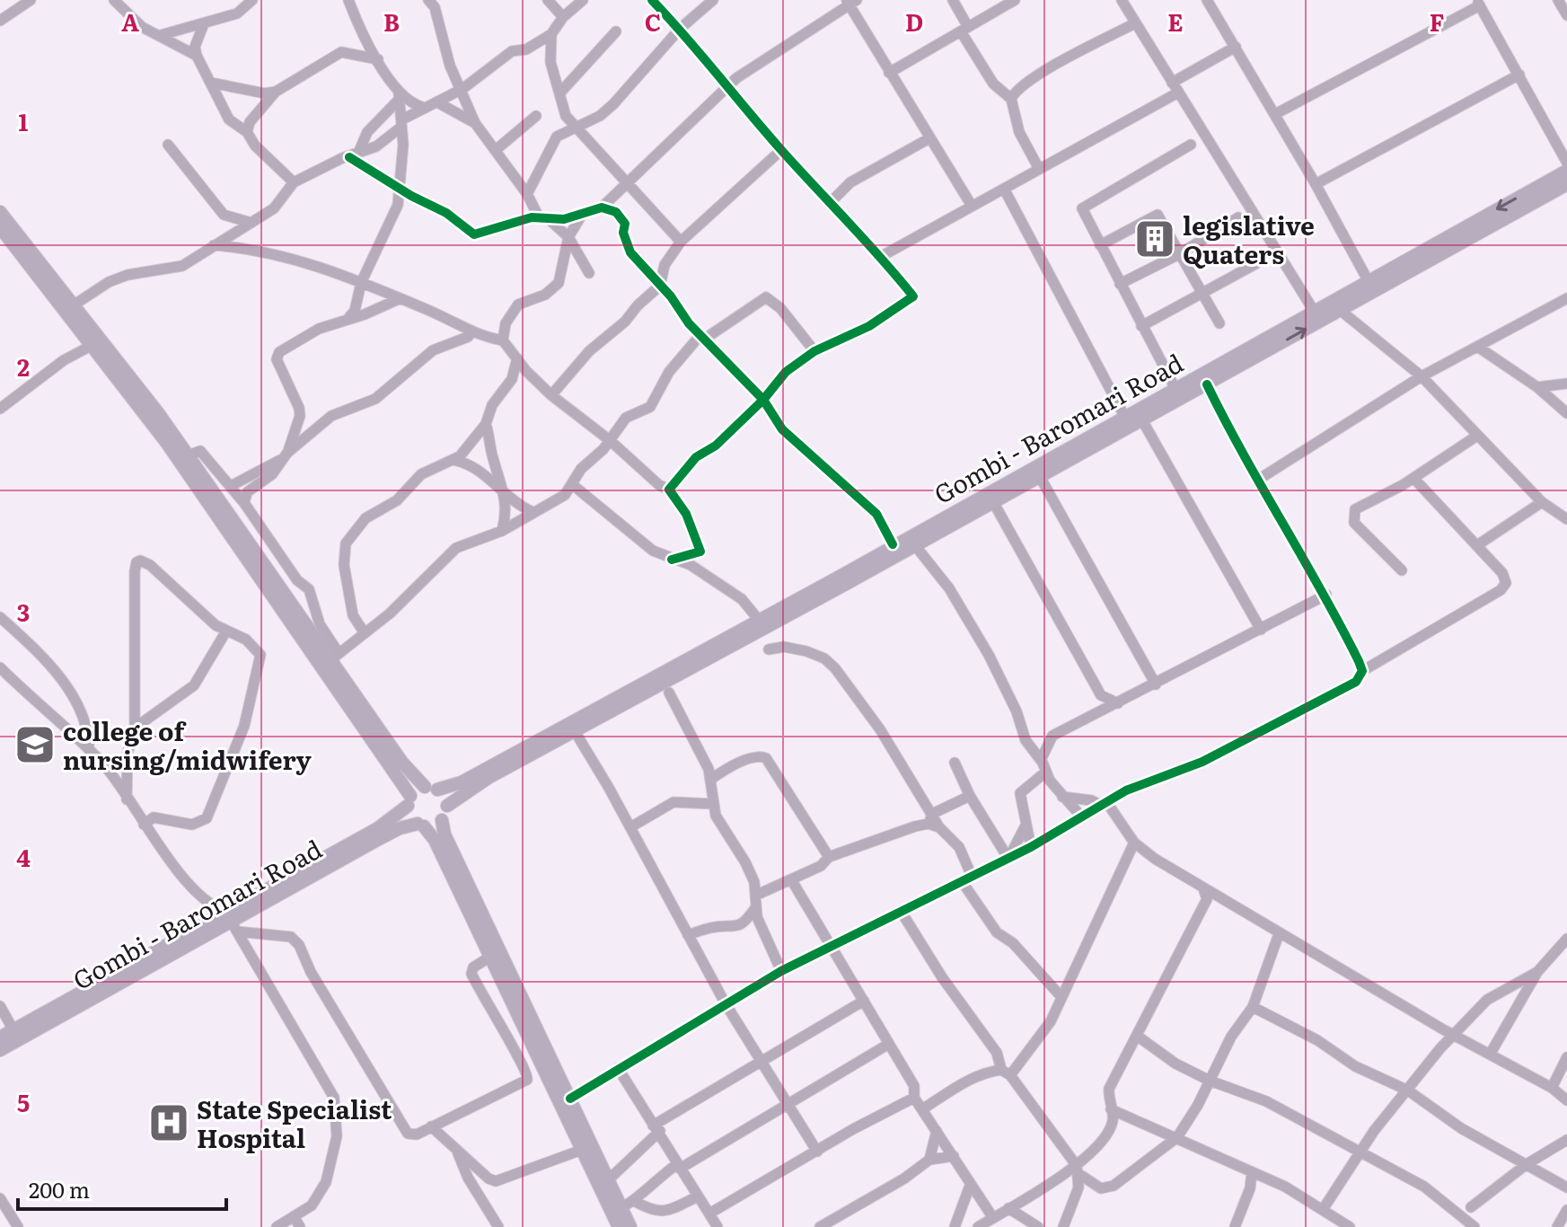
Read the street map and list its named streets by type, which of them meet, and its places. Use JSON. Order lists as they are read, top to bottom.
{
  "streets": {
    "main road": ["Gombi - Baromari Road"]
  },
  "places": {
    "building": ["legislative Quaters"],
    "school or university": ["college of nursing/midwifery"],
    "hospital": ["State Specialist Hospital"]
  },
  "scale_bar": "200 m",
  "grid": {
    "columns": [
      "A",
      "B",
      "C",
      "D",
      "E",
      "F"
    ],
    "rows": [
      "1",
      "2",
      "3",
      "4",
      "5"
    ]
  }
}
